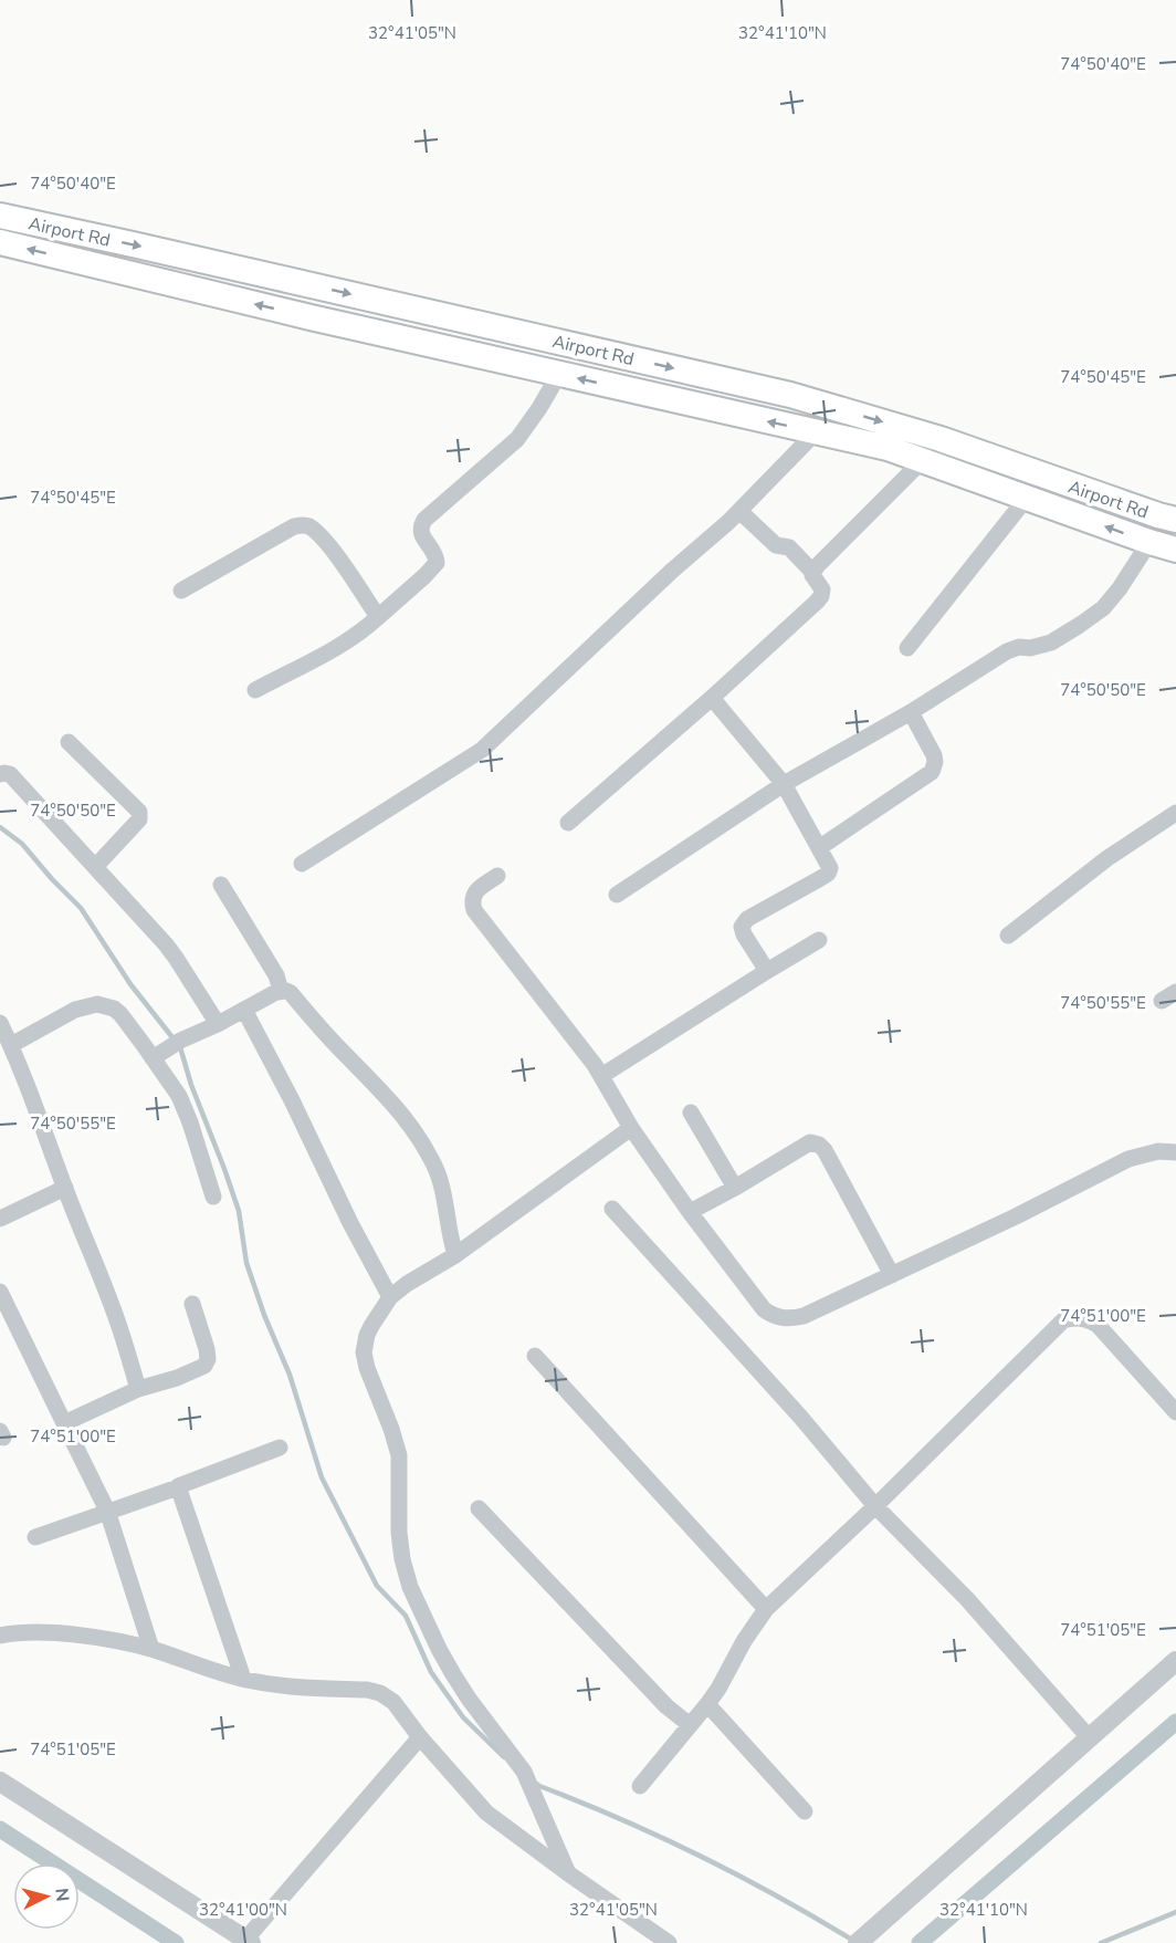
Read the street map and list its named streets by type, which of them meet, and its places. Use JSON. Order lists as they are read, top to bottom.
{
  "streets": {
    "main road": ["Airport Rd"]
  },
  "north": "right",
  "coordinates": [
    "32°41'05\"N",
    "32°41'10\"N",
    "74°50'40\"E",
    "74°50'45\"E",
    "74°50'50\"E",
    "74°50'55\"E",
    "74°51'00\"E",
    "74°51'05\"E",
    "32°41'00\"N"
  ]
}
